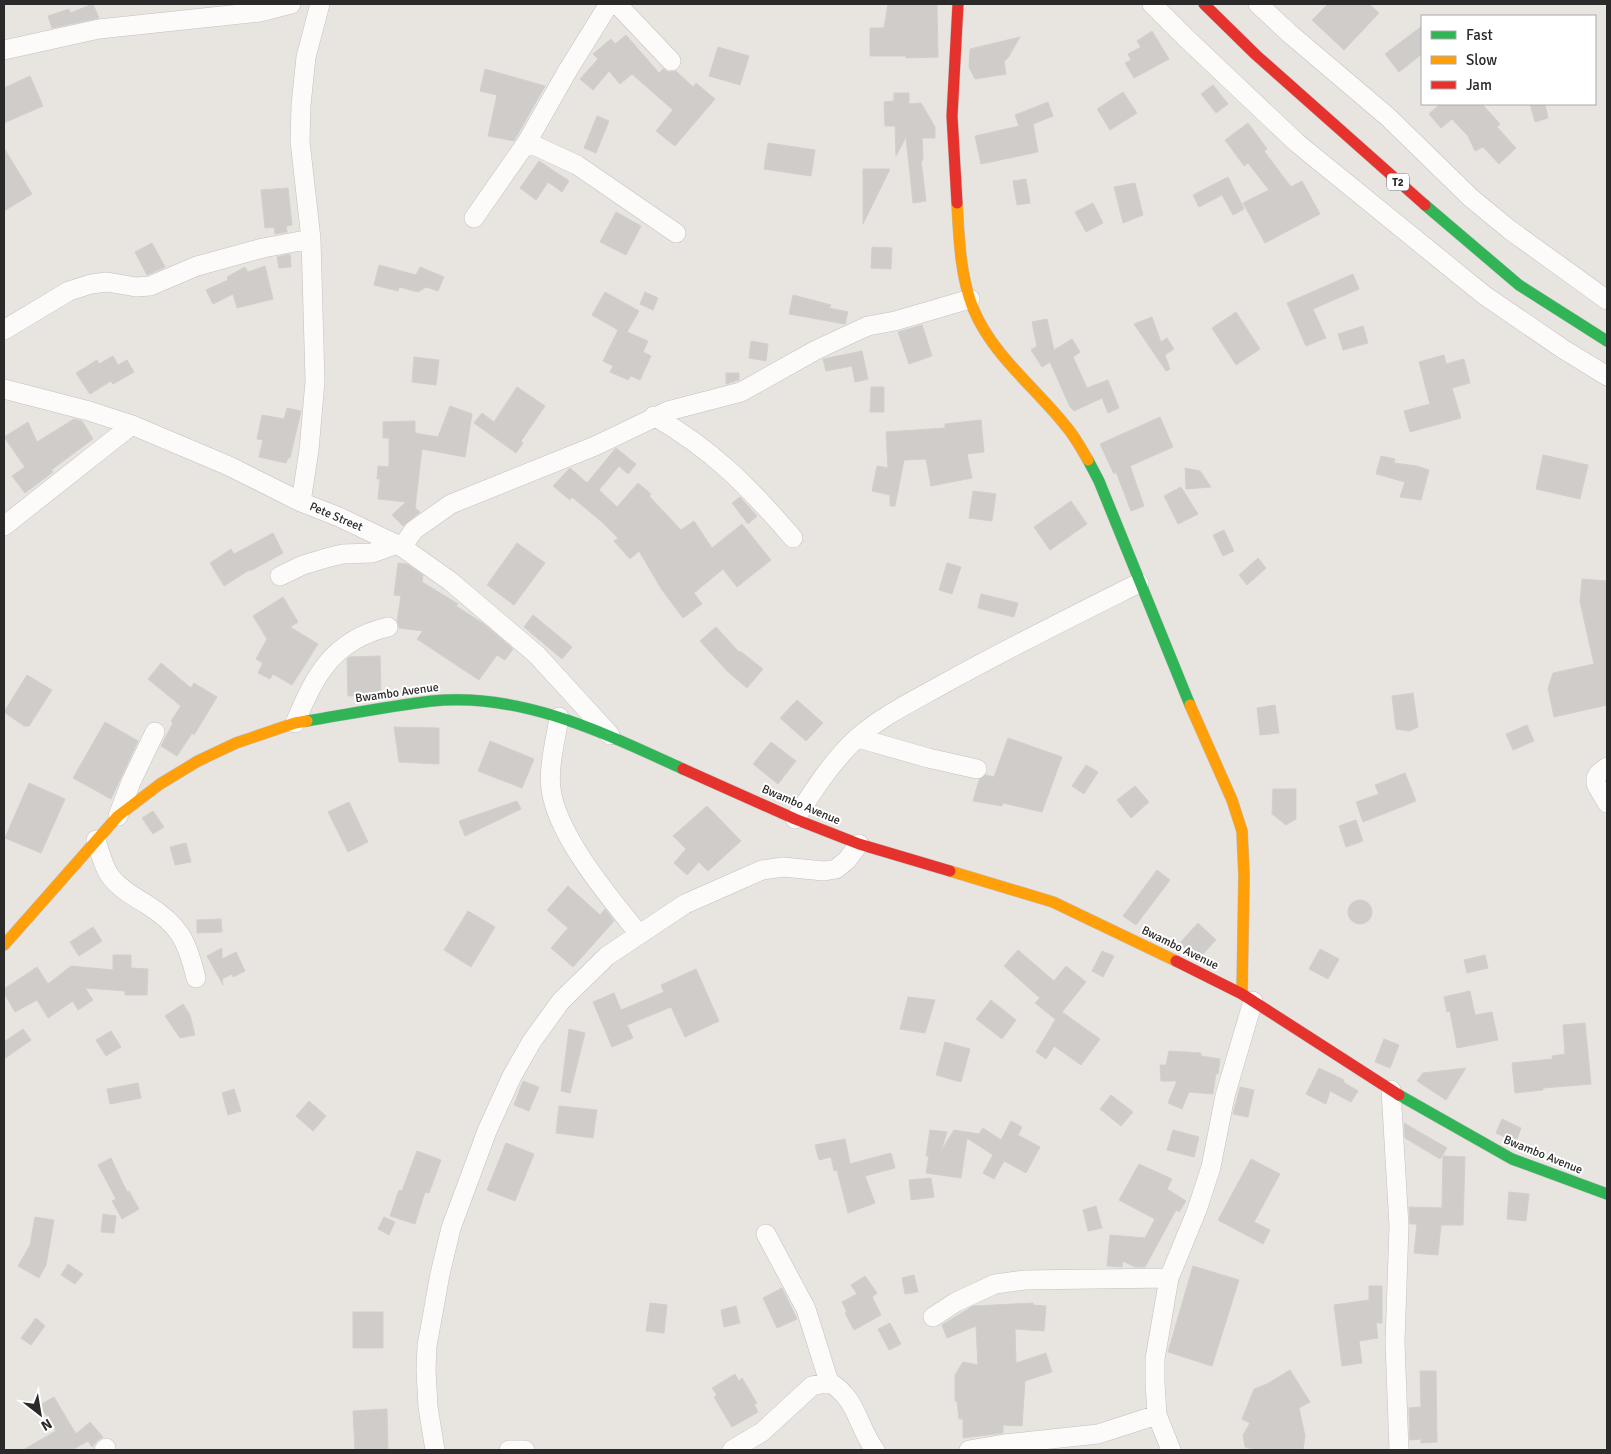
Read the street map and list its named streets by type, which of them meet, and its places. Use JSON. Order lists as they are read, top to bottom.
{
  "streets": {
    "main road": ["T2", "Bwambo Avenue"],
    "street": ["Pete Street"]
  },
  "crossings": [
    ["Pete Street", "Bwambo Avenue"]
  ],
  "legend": ["Fast", "Slow", "Jam"],
  "north": "bottom right"
}
